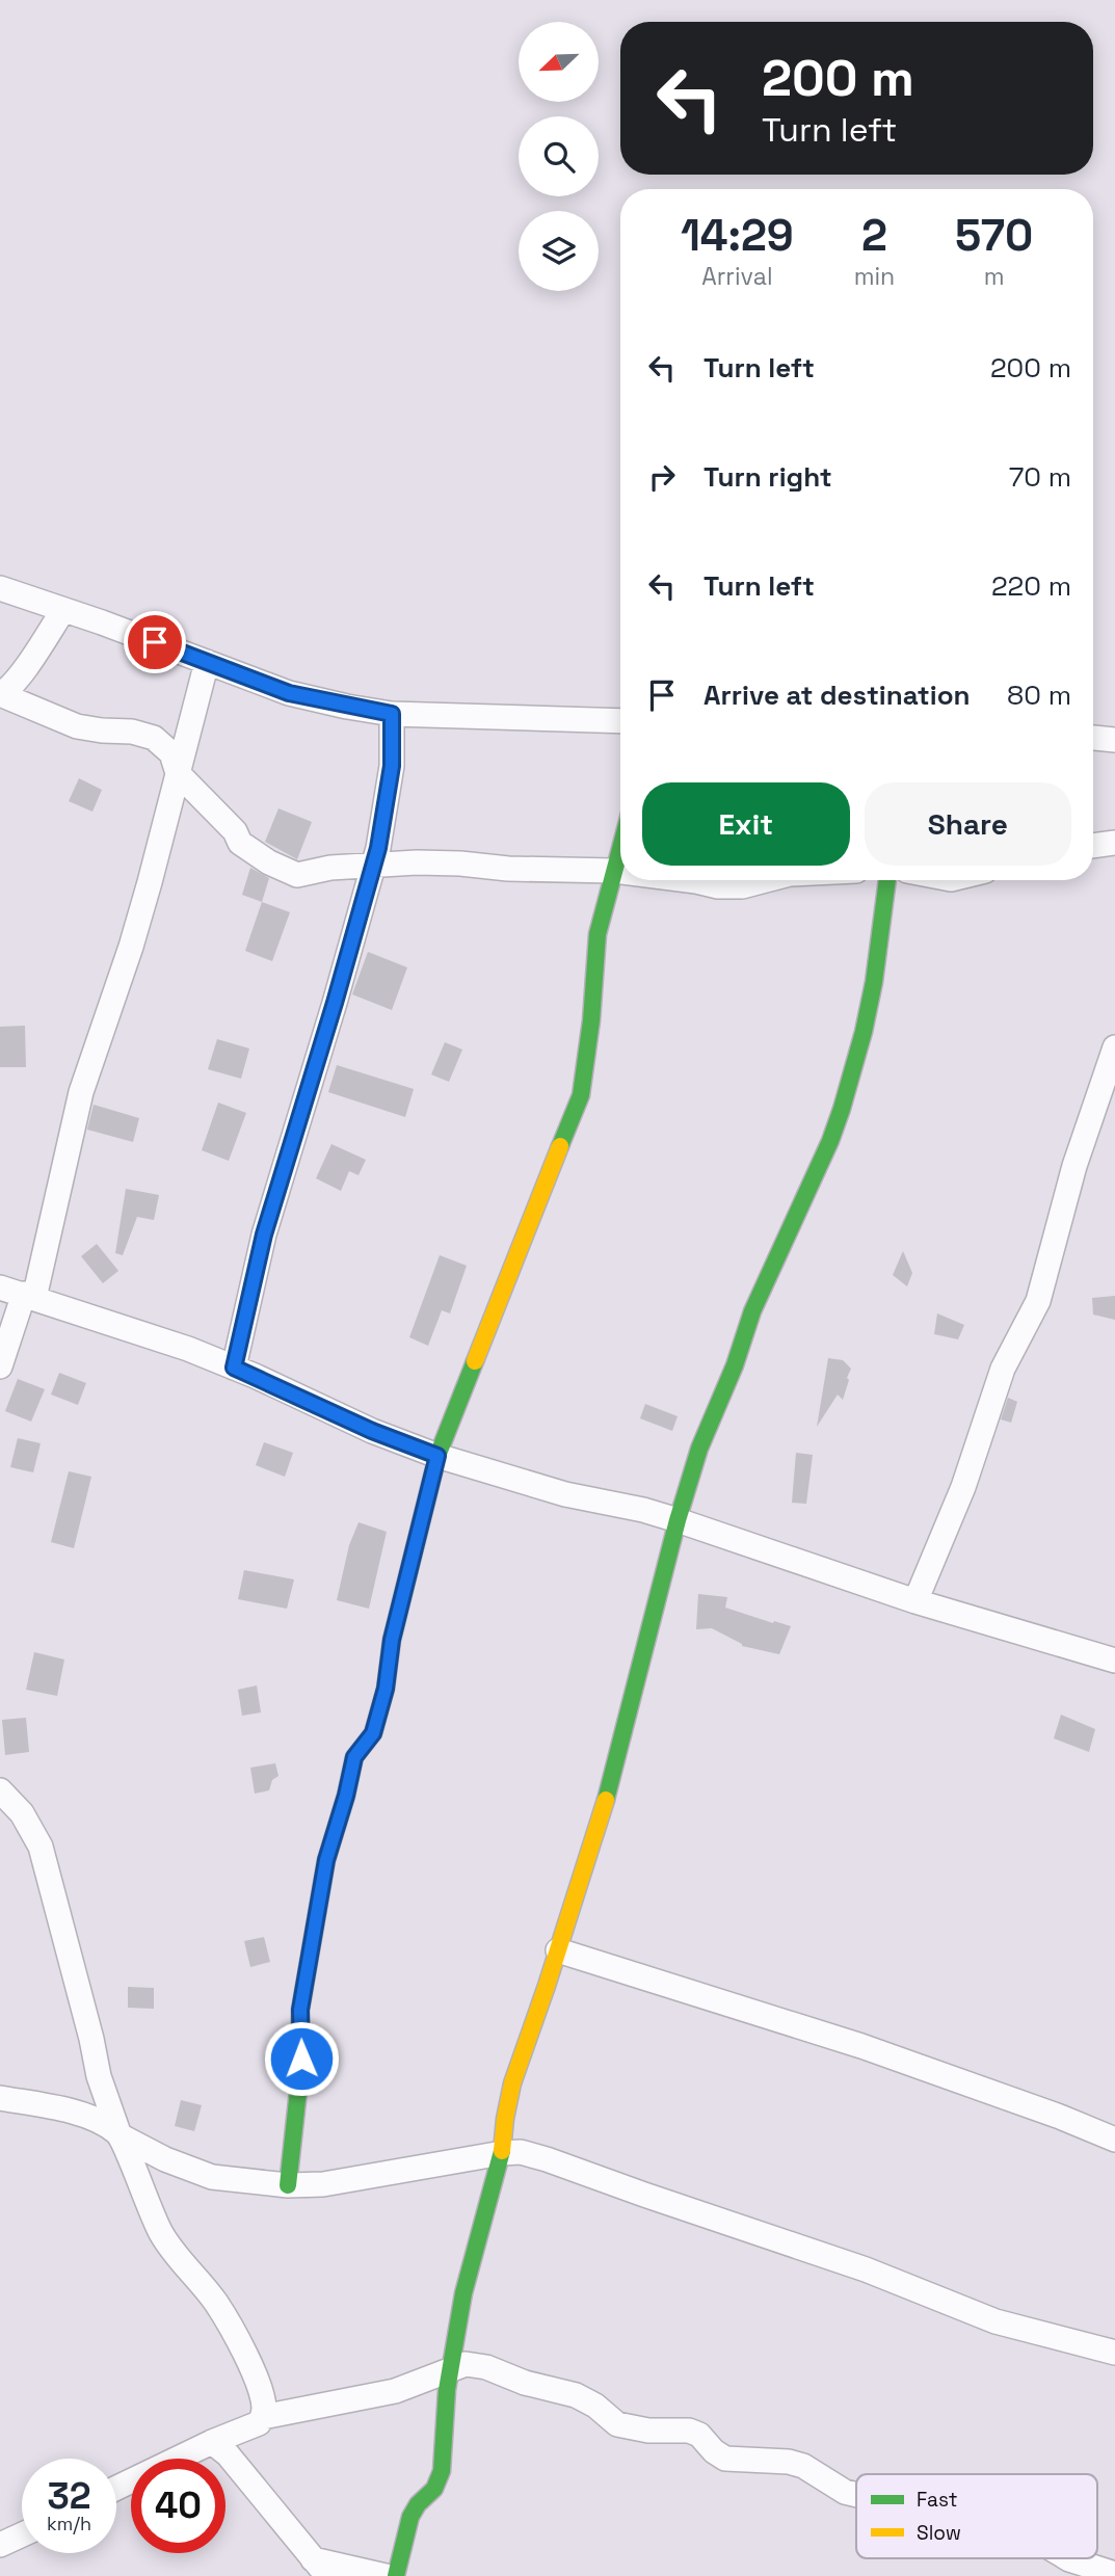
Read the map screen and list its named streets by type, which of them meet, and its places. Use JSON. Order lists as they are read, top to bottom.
{
  "legend": ["Fast", "Slow"],
  "north": "bottom left",
  "page": {
    "turn": ["200 m", "Turn left"],
    "eta": [
      "14:29",
      "Arrival",
      "2",
      "min",
      "570",
      "m"
    ],
    "list": [
      {
        "name": "Turn left",
        "value": "200 m"
      },
      {
        "name": "Turn right",
        "value": "70 m"
      },
      {
        "name": "Turn left",
        "value": "220 m"
      },
      {
        "name": "Arrive at destination",
        "value": "80 m"
      }
    ],
    "buttons": ["Exit", "Share"],
    "speed": "32 km/h",
    "limit": "40"
  }
}
